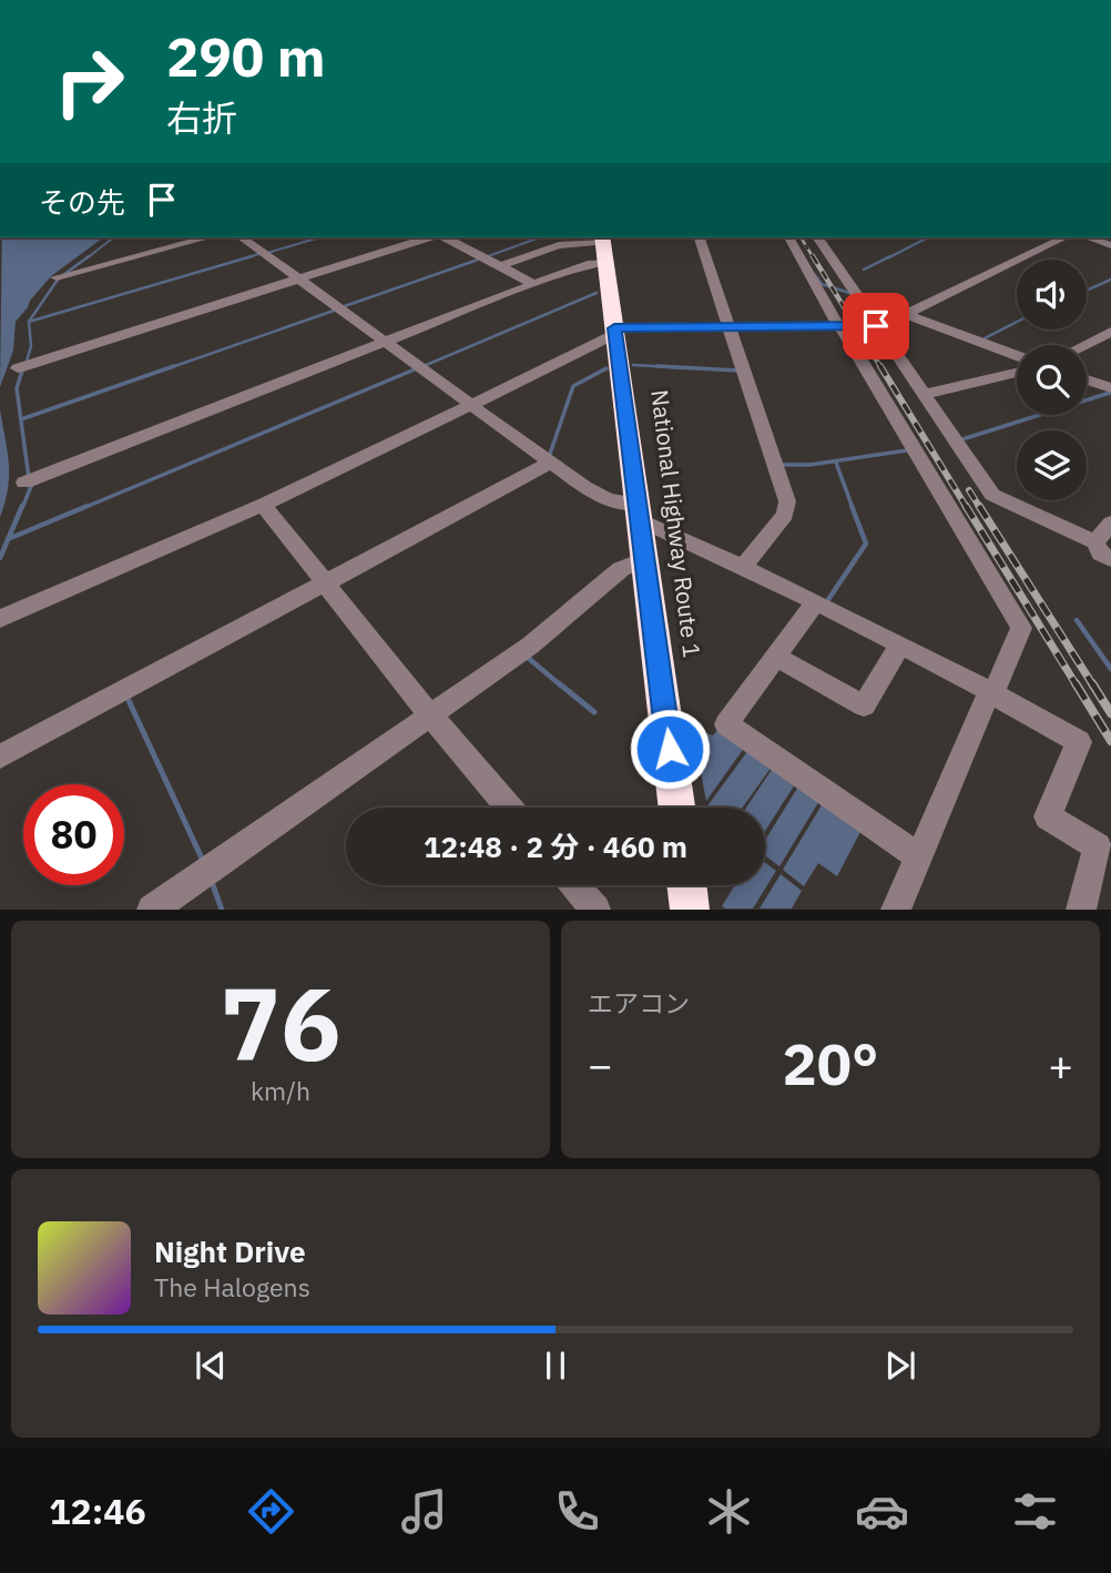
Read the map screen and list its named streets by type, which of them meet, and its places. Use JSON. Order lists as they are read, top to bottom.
{
  "streets": {
    "highway": ["National Highway Route 1"]
  },
  "page": {
    "turn": ["290 m", "右折"],
    "then": "その先",
    "limit": "80",
    "trip": "12:48 · 2 分 · 460 m",
    "tile": [
      ["76", "km/h"],
      "エアコン"
    ],
    "heat": ["−", "20°", "+"],
    "song": ["Night Drive", "The Halogens"],
    "tabs": "12:46"
  }
}
